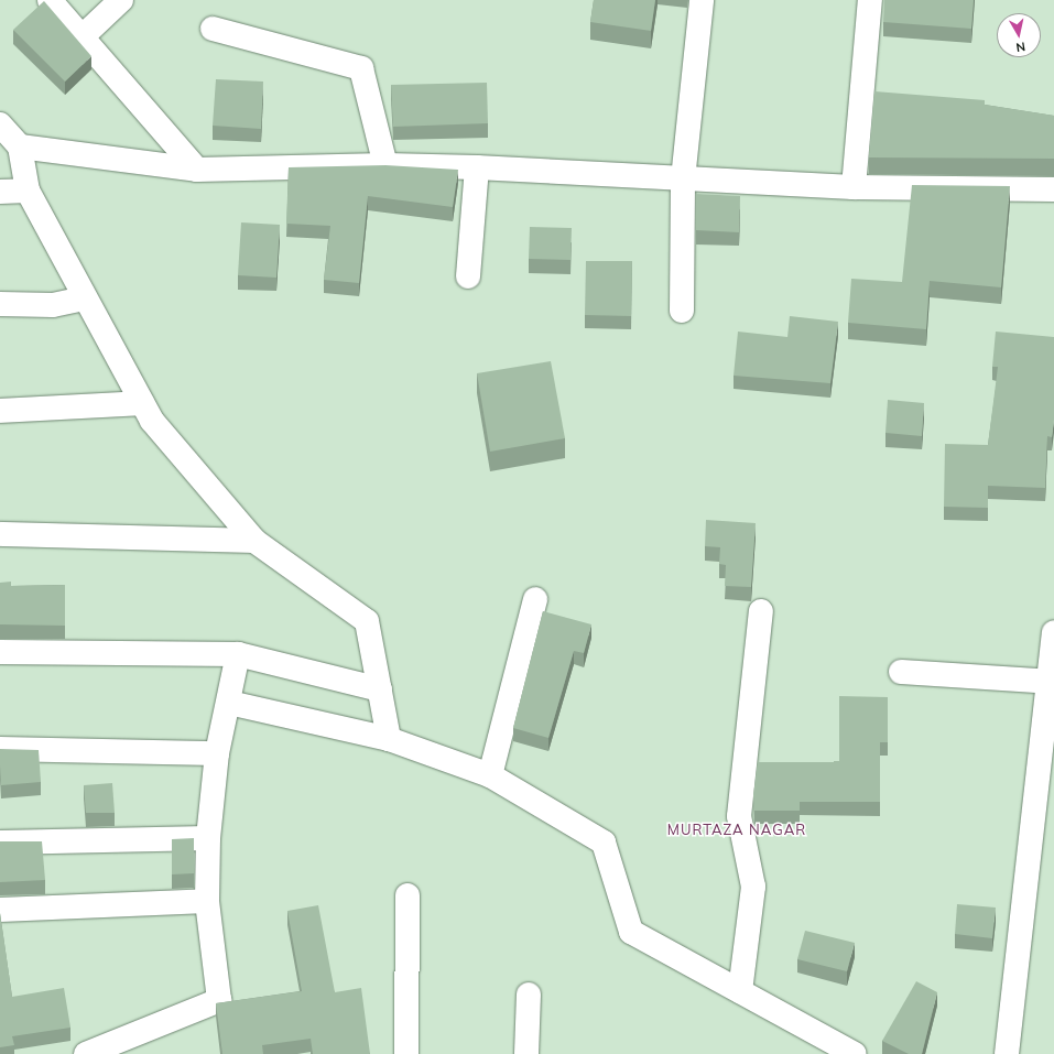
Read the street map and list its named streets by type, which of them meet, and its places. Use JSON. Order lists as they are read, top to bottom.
{
  "districts": ["MURTAZA NAGAR"],
  "north": "bottom"
}
